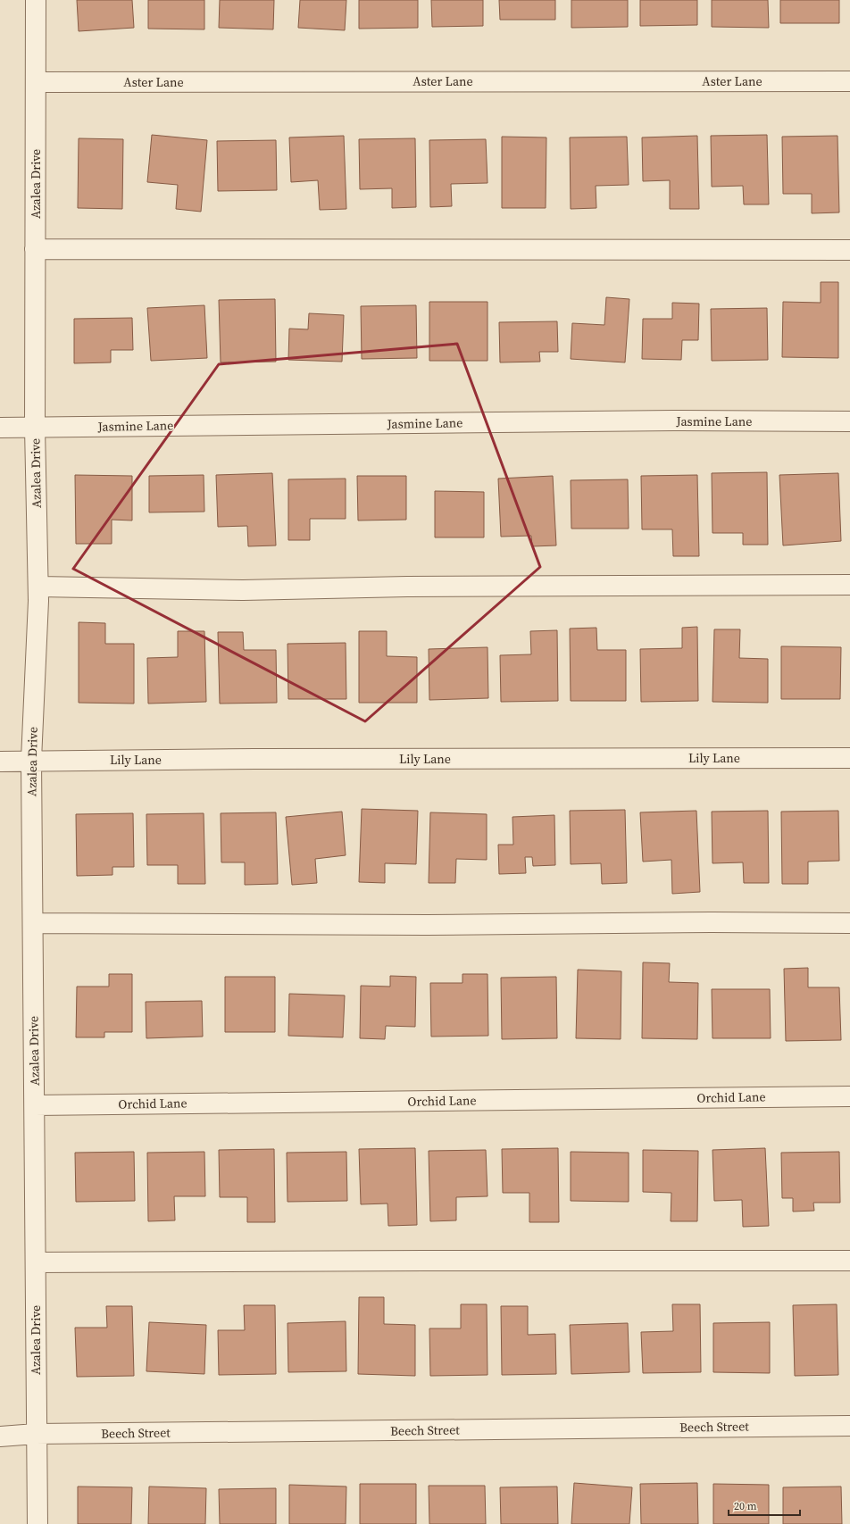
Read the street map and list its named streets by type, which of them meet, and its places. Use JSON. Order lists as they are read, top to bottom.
{
  "streets": {
    "street": [
      "Aster Lane",
      "Azalea Drive",
      "Jasmine Lane",
      "Lily Lane",
      "Orchid Lane",
      "Beech Street"
    ]
  },
  "crossings": [
    ["Aster Lane", "Azalea Drive"],
    ["Azalea Drive", "Jasmine Lane"],
    ["Azalea Drive", "Lily Lane"],
    ["Azalea Drive", "Orchid Lane"],
    ["Azalea Drive", "Beech Street"]
  ],
  "scale_bar": "20 m"
}
